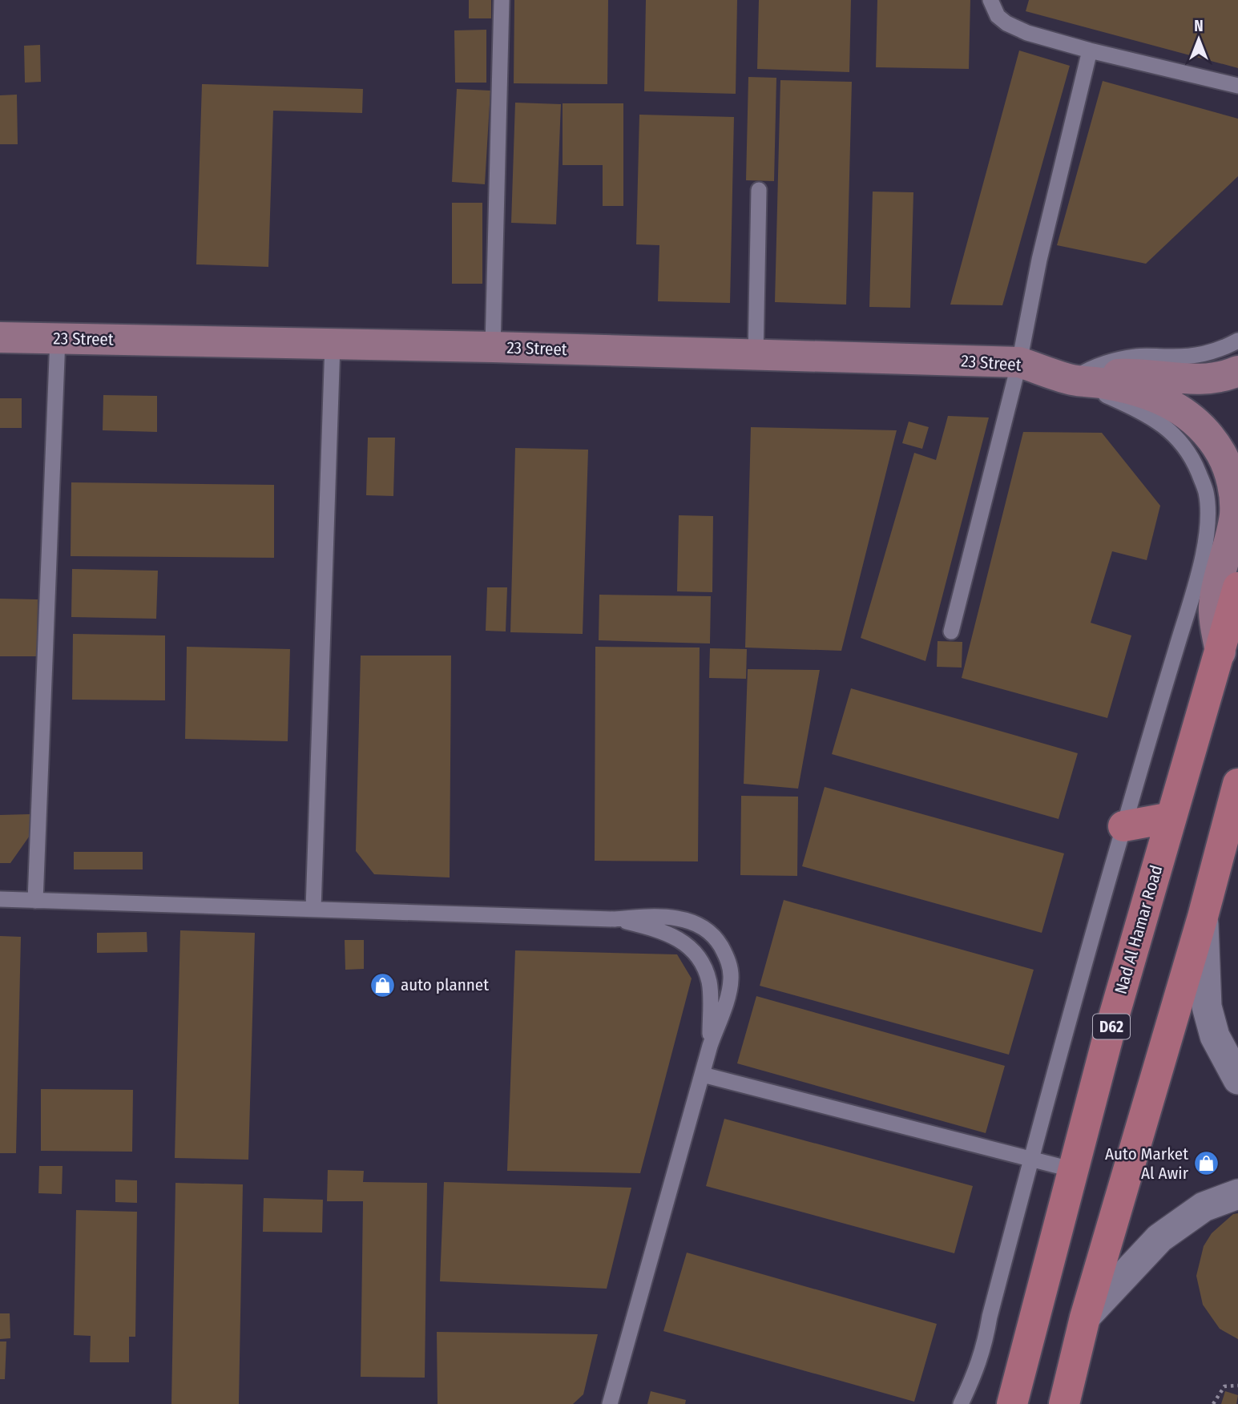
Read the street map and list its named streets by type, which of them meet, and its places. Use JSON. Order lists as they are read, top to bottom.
{
  "streets": {
    "main road": ["Nad Al Hamar Road", "D62"],
    "street": ["23 Street"]
  },
  "crossings": [
    ["23 Street", "Nad Al Hamar Road"]
  ],
  "places": {
    "shop": ["auto plannet", "Auto Market Al Awir"]
  },
  "north": "top"
}
